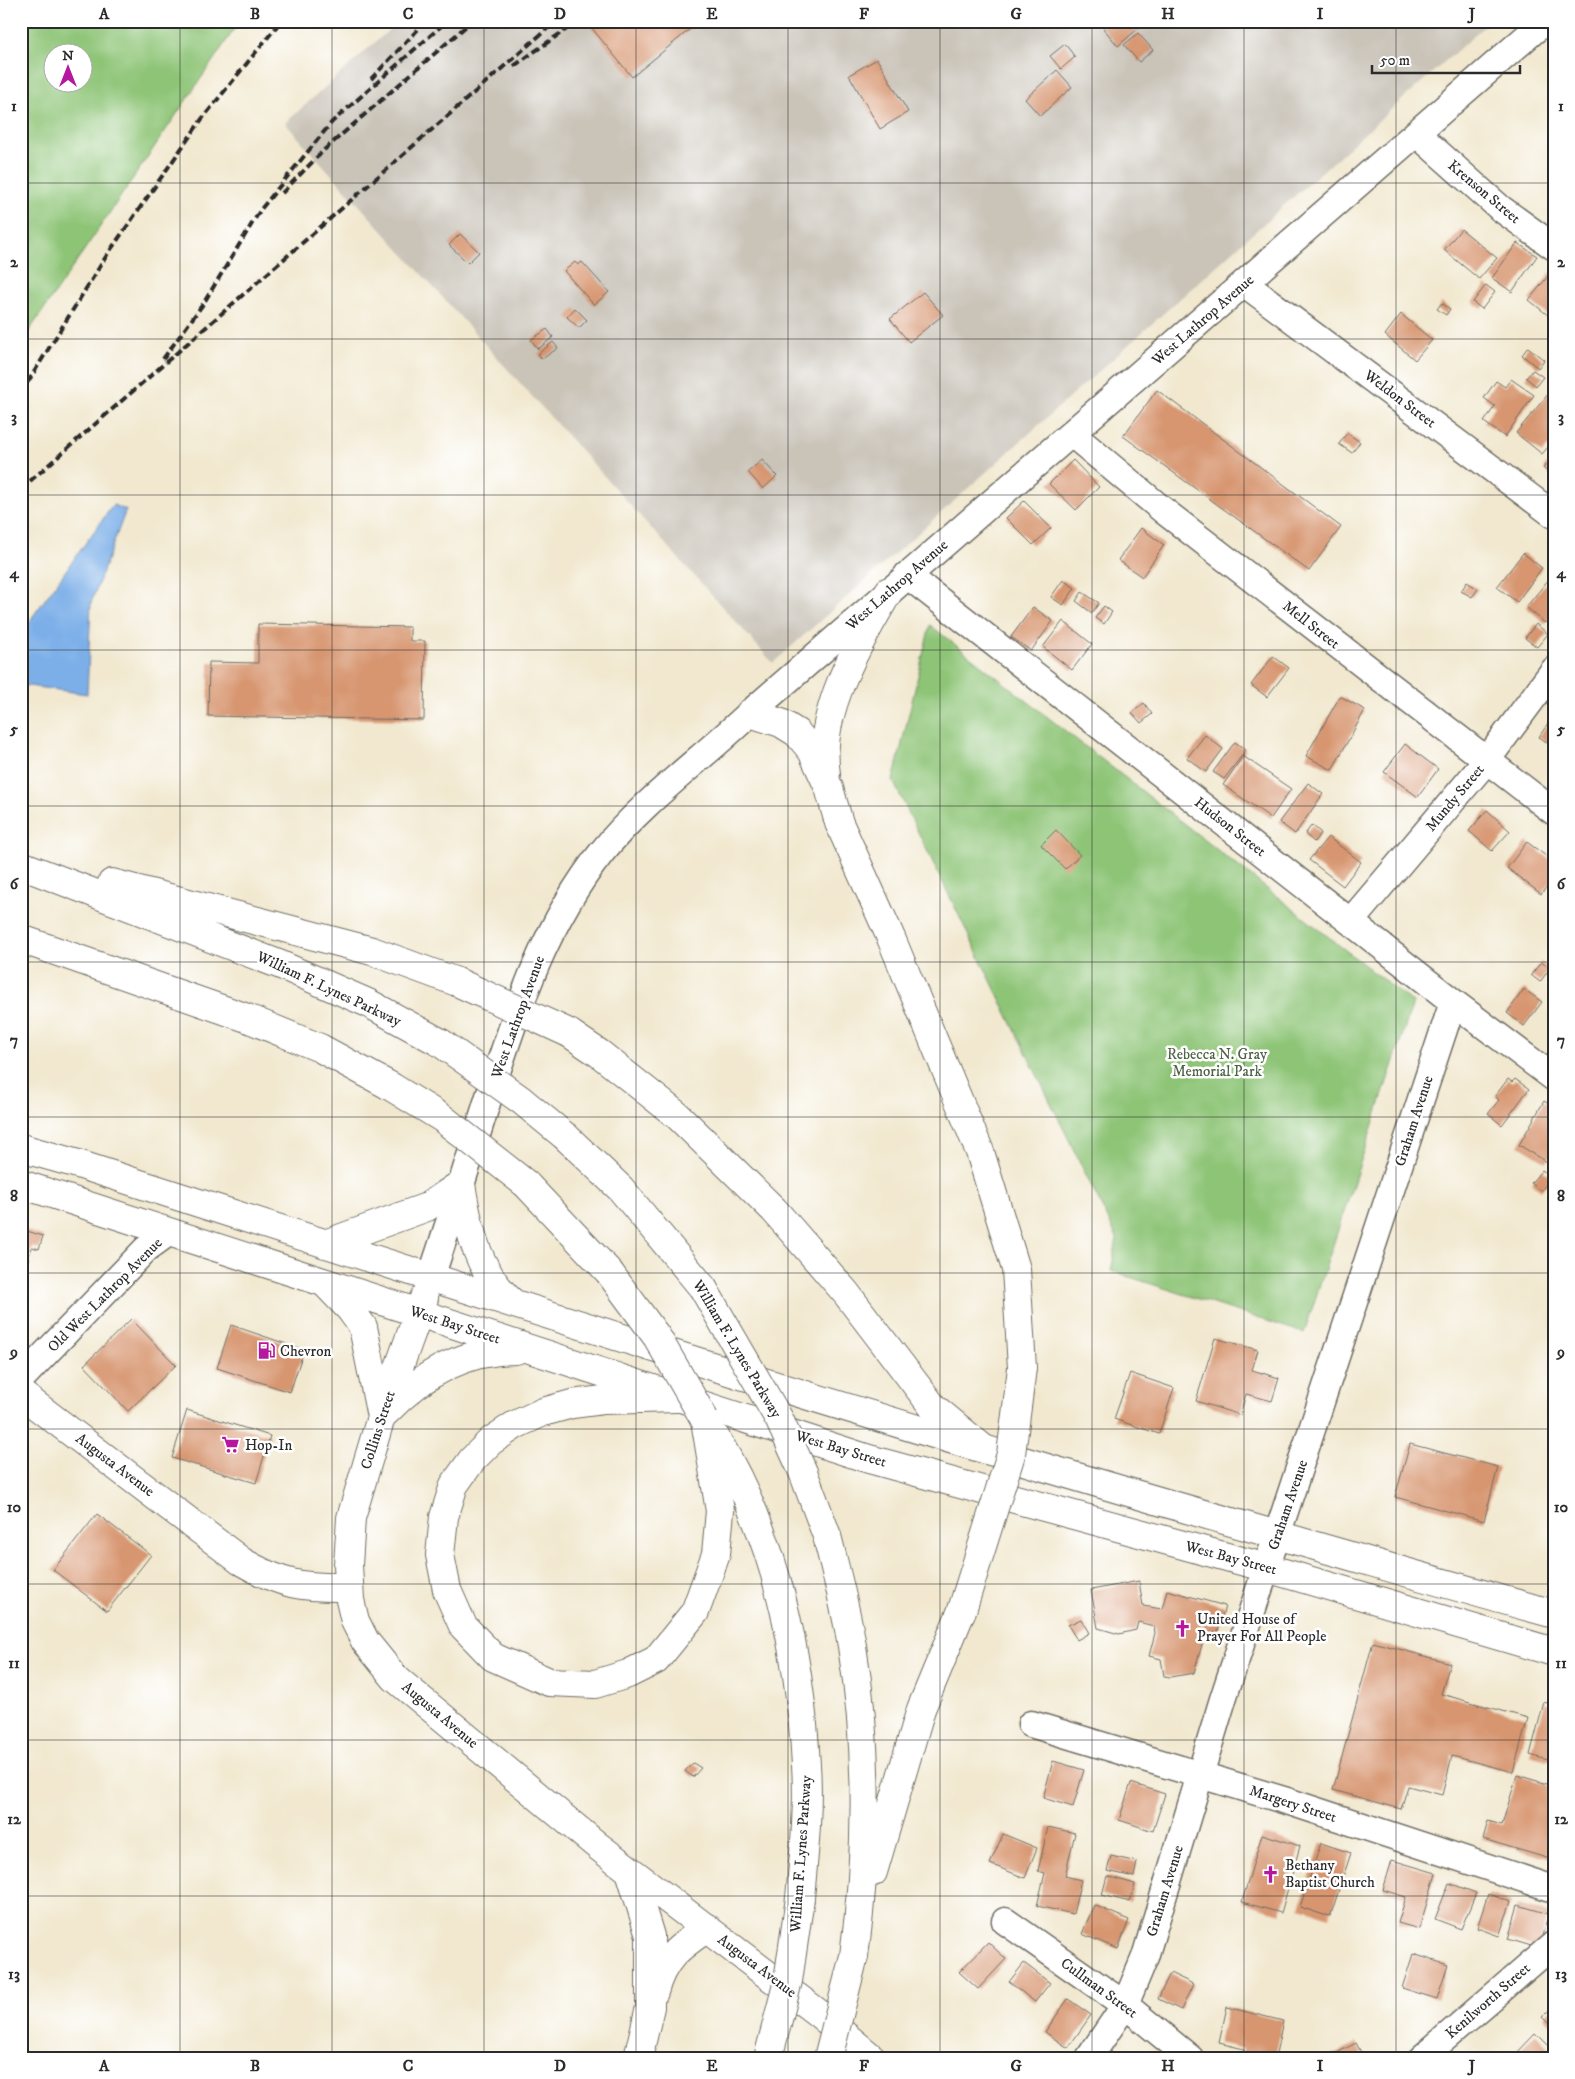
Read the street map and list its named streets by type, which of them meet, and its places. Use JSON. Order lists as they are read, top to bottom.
{
  "streets": {
    "main road": [
      "William F. Lynes Parkway",
      "West Bay Street",
      "Collins Street",
      "Augusta Avenue"
    ],
    "street": [
      "Krenson Street",
      "West Lathrop Avenue",
      "Weldon Street",
      "Mell Street",
      "Mundy Street",
      "Hudson Street",
      "Graham Avenue",
      "Old West Lathrop Avenue",
      "Margery Street",
      "Cullman Street",
      "Kenilworth Street"
    ]
  },
  "crossings": [
    ["Krenson Street", "West Lathrop Avenue"],
    ["West Lathrop Avenue", "Weldon Street"],
    ["West Lathrop Avenue", "Mell Street"],
    ["West Lathrop Avenue", "Hudson Street"],
    ["West Lathrop Avenue", "Collins Street"],
    ["Mell Street", "Mundy Street"],
    ["Mundy Street", "Hudson Street"],
    ["Hudson Street", "Graham Avenue"],
    ["Graham Avenue", "West Bay Street"],
    ["Graham Avenue", "Margery Street"],
    ["Graham Avenue", "Cullman Street"],
    ["Old West Lathrop Avenue", "West Bay Street"],
    ["West Bay Street", "Collins Street"],
    ["Collins Street", "Augusta Avenue"]
  ],
  "parks": ["Rebecca N. Gray Memorial Park"],
  "places": {
    "fuel station": ["Chevron"],
    "supermarket": ["Hop-In"],
    "church": ["United House of Prayer For All People", "Bethany Baptist Church"]
  },
  "scale_bar": "50 m",
  "north": "top",
  "grid": {
    "columns": [
      "A",
      "B",
      "C",
      "D",
      "E",
      "F",
      "G",
      "H",
      "I",
      "J"
    ],
    "rows": [
      "1",
      "2",
      "3",
      "4",
      "5",
      "6",
      "7",
      "8",
      "9",
      "10",
      "11",
      "12",
      "13"
    ]
  }
}
